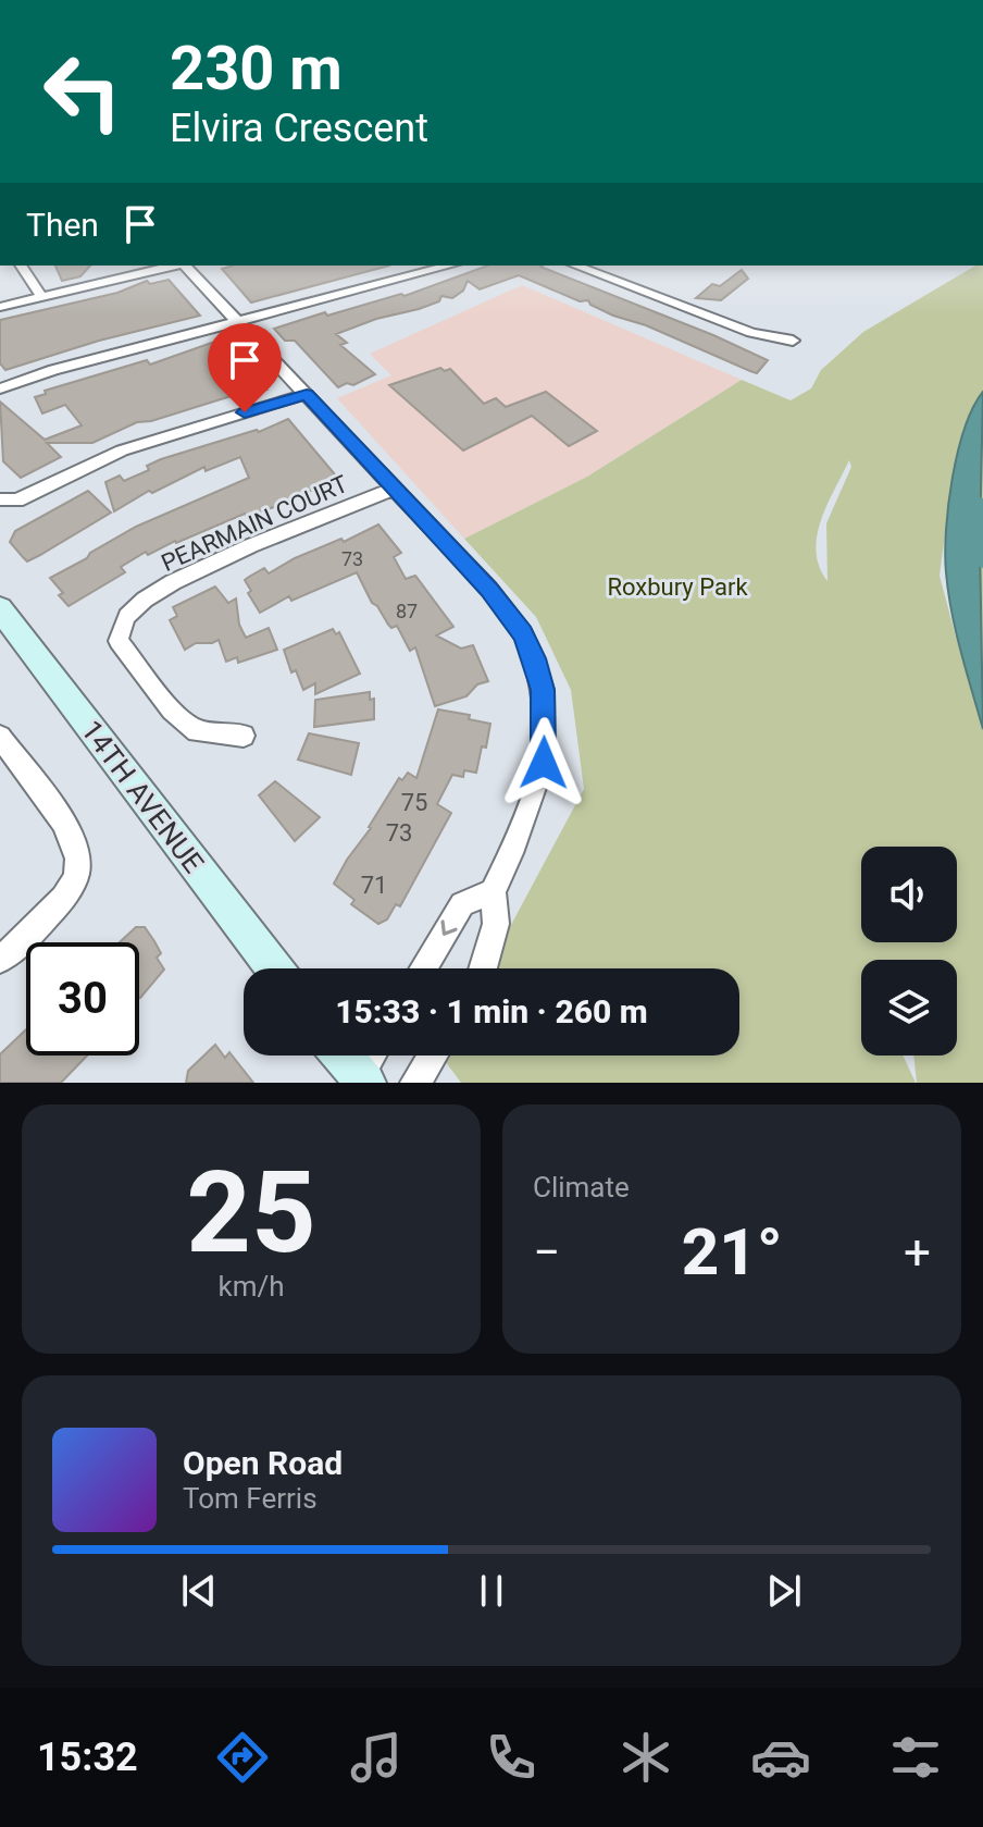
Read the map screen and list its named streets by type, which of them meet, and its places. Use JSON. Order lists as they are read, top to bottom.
{
  "streets": {
    "main road": ["14TH AVENUE"],
    "street": ["PEARMAIN COURT"]
  },
  "parks": ["Roxbury Park"],
  "house_numbers": [
    "73",
    "87",
    "75",
    "73",
    "71"
  ],
  "page": {
    "turn": ["230 m", "Elvira Crescent"],
    "then": "Then",
    "limit": "30",
    "trip": "15:33 · 1 min · 260 m",
    "tile": [
      ["25", "km/h"],
      "Climate"
    ],
    "heat": ["−", "21°", "+"],
    "song": ["Open Road", "Tom Ferris"],
    "tabs": "15:32"
  }
}
